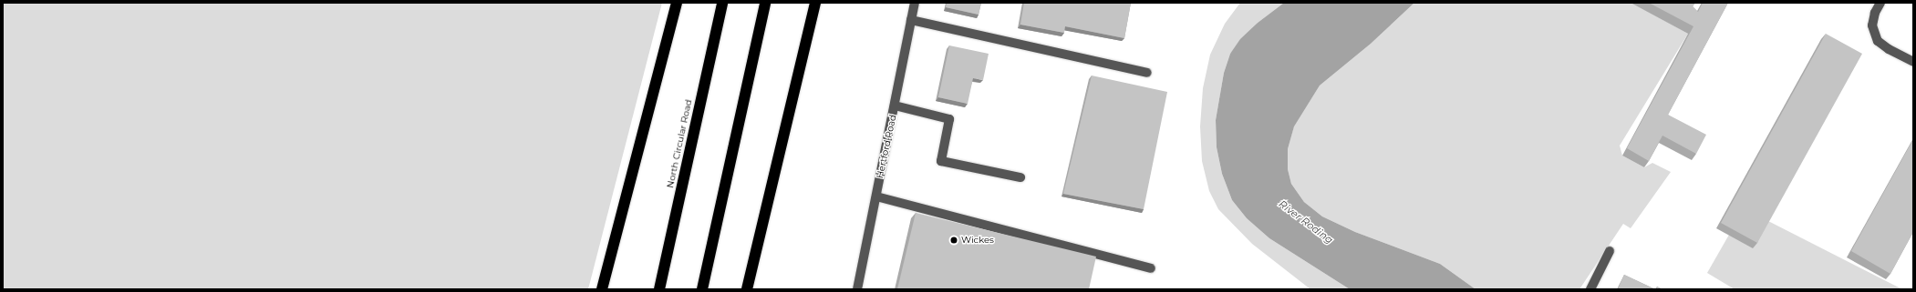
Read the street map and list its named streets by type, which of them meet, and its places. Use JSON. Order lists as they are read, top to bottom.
{
  "streets": {
    "highway": ["North Circular Road"],
    "street": ["Hertford Road"]
  },
  "water": ["River Roding"],
  "places": ["Wickes"]
}
